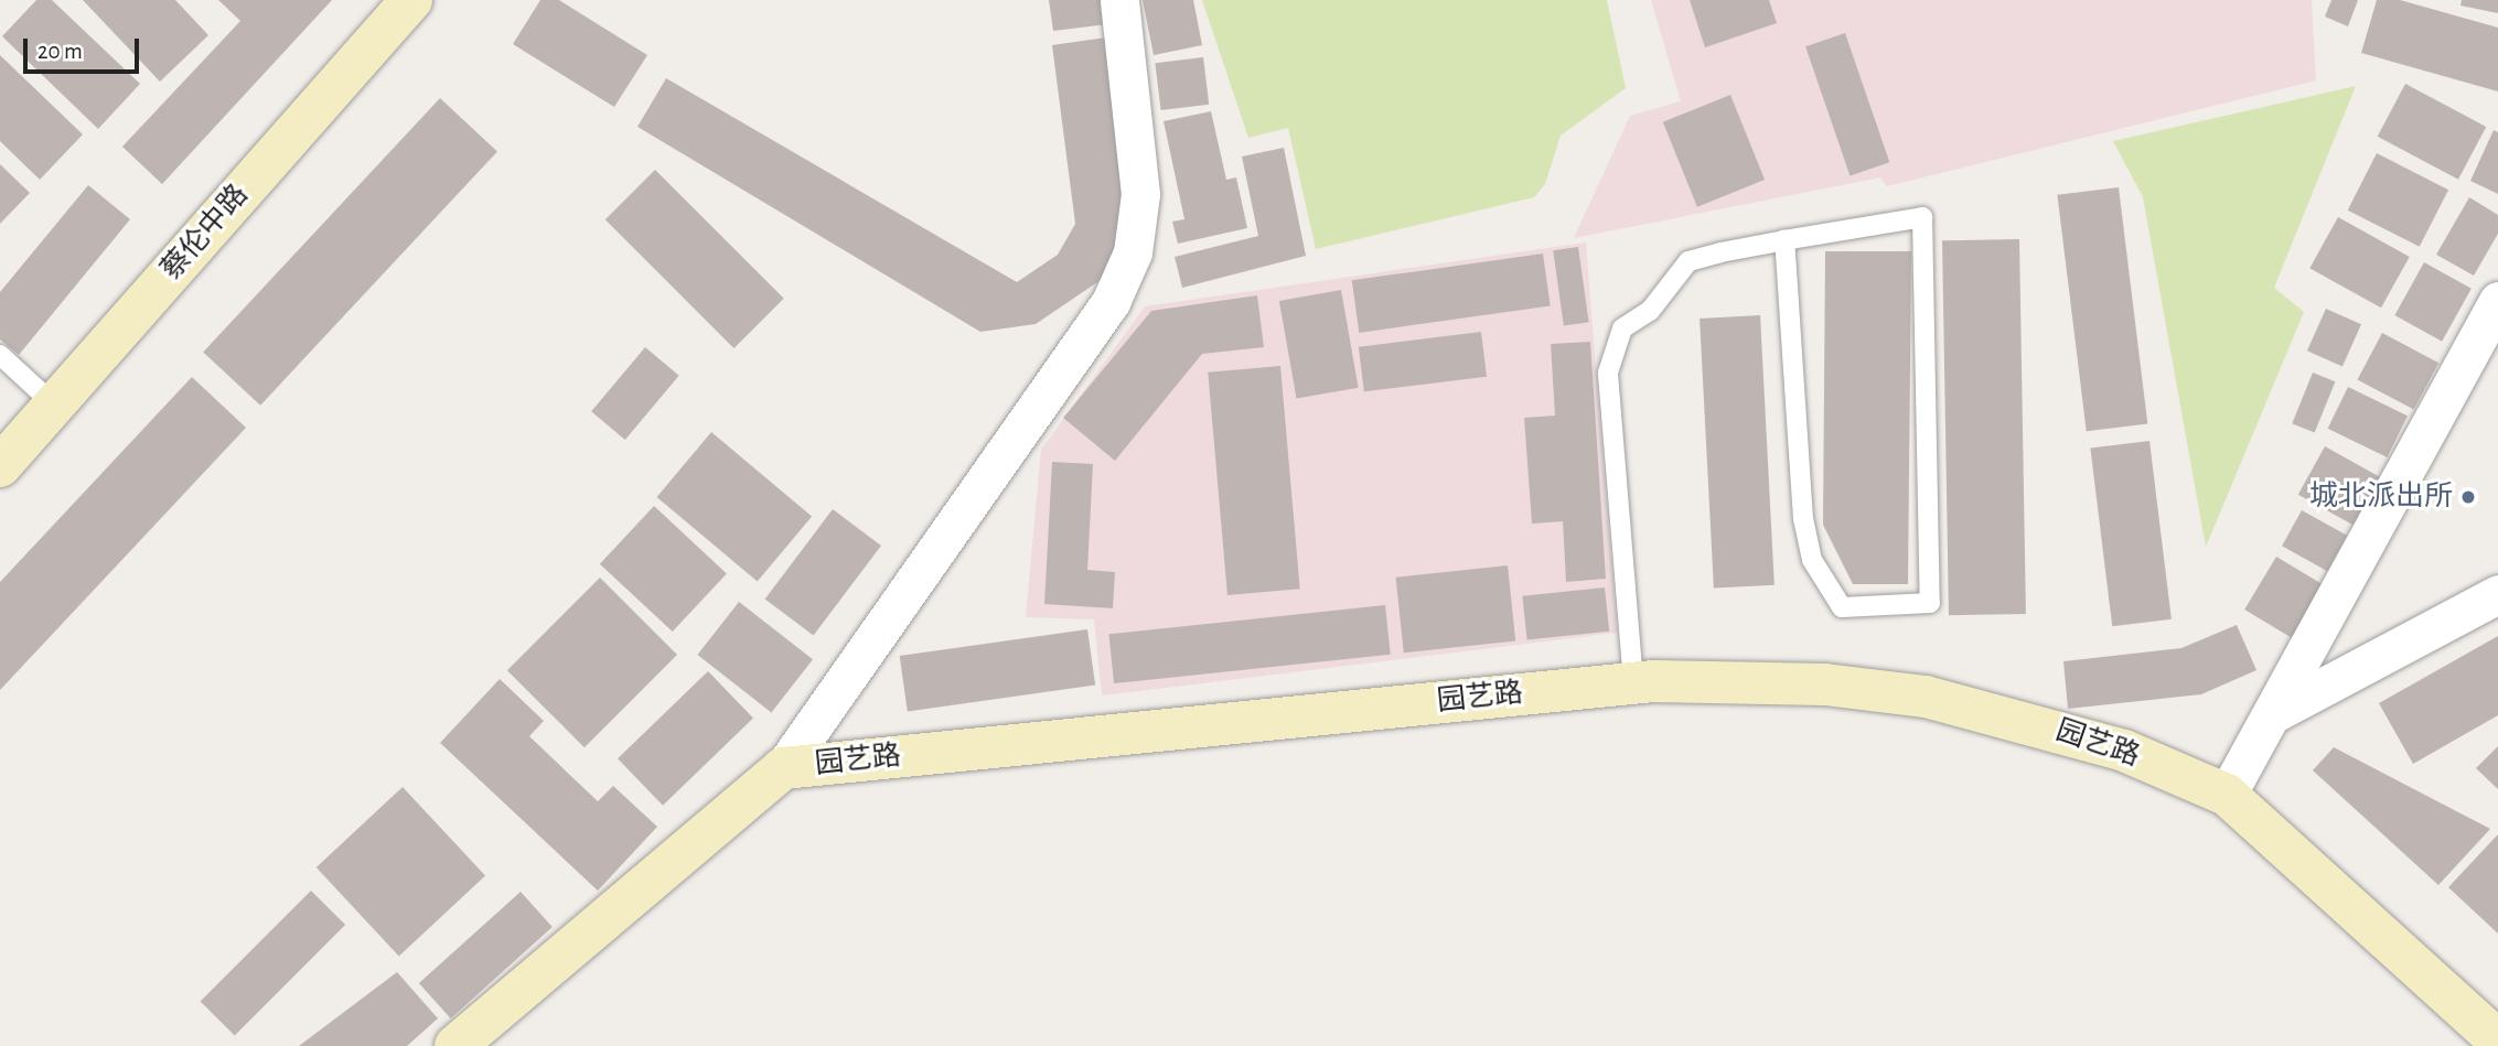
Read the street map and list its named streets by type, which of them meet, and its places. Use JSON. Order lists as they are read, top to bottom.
{
  "streets": {
    "street": ["蔡伦中路", "园艺路"]
  },
  "places": ["城北派出所"],
  "scale_bar": "20 m"
}
